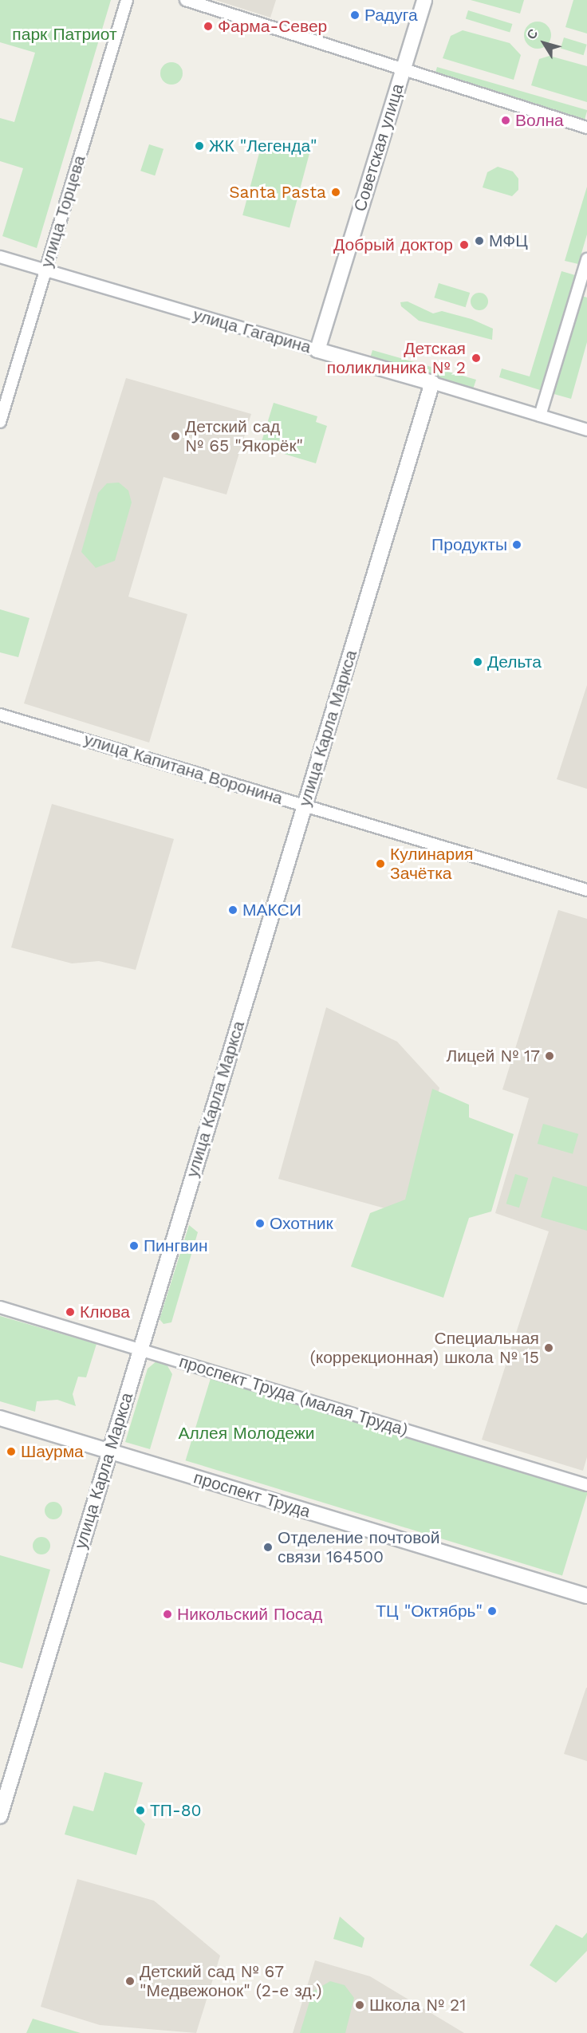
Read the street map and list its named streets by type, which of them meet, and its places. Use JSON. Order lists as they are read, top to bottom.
{
  "streets": {
    "street": [
      "Советская улица",
      "улица Торцева",
      "улица Гагарина",
      "улица Карла Маркса",
      "улица Капитана Воронина",
      "проспект Труда (малая Труда)",
      "проспект Труда"
    ]
  },
  "crossings": [
    ["Советская улица", "улица Гагарина"],
    ["улица Торцева", "улица Гагарина"],
    ["улица Гагарина", "улица Карла Маркса"],
    ["улица Карла Маркса", "улица Капитана Воронина"],
    ["улица Карла Маркса", "проспект Труда (малая Труда)"],
    ["улица Карла Маркса", "проспект Труда"]
  ],
  "parks": ["парк Патриот", "Аллея Молодежи"],
  "places": [
    "Радуга",
    "Фарма-Север",
    "Волна",
    "ЖК \"Легенда\"",
    "Santa Pasta",
    "МФЦ",
    "Добрый доктор",
    "Детская поликлиника № 2",
    "Детский сад № 65 \"Якорёк\"",
    "Продукты",
    "Дельта",
    "Кулинария Зачётка",
    "МАКСИ",
    "Лицей № 17",
    "Охотник",
    "Пингвин",
    "Клюва",
    "Специальная (коррекционная) школа № 15",
    "Шаурма",
    "Отделение почтовой связи 164500",
    "ТЦ \"Октябрь\"",
    "Никольский Посад",
    "ТП-80",
    "Детский сад № 67 \"Медвежонок\" (2-е зд.)",
    "Школа № 21"
  ],
  "north": "top left"
}
